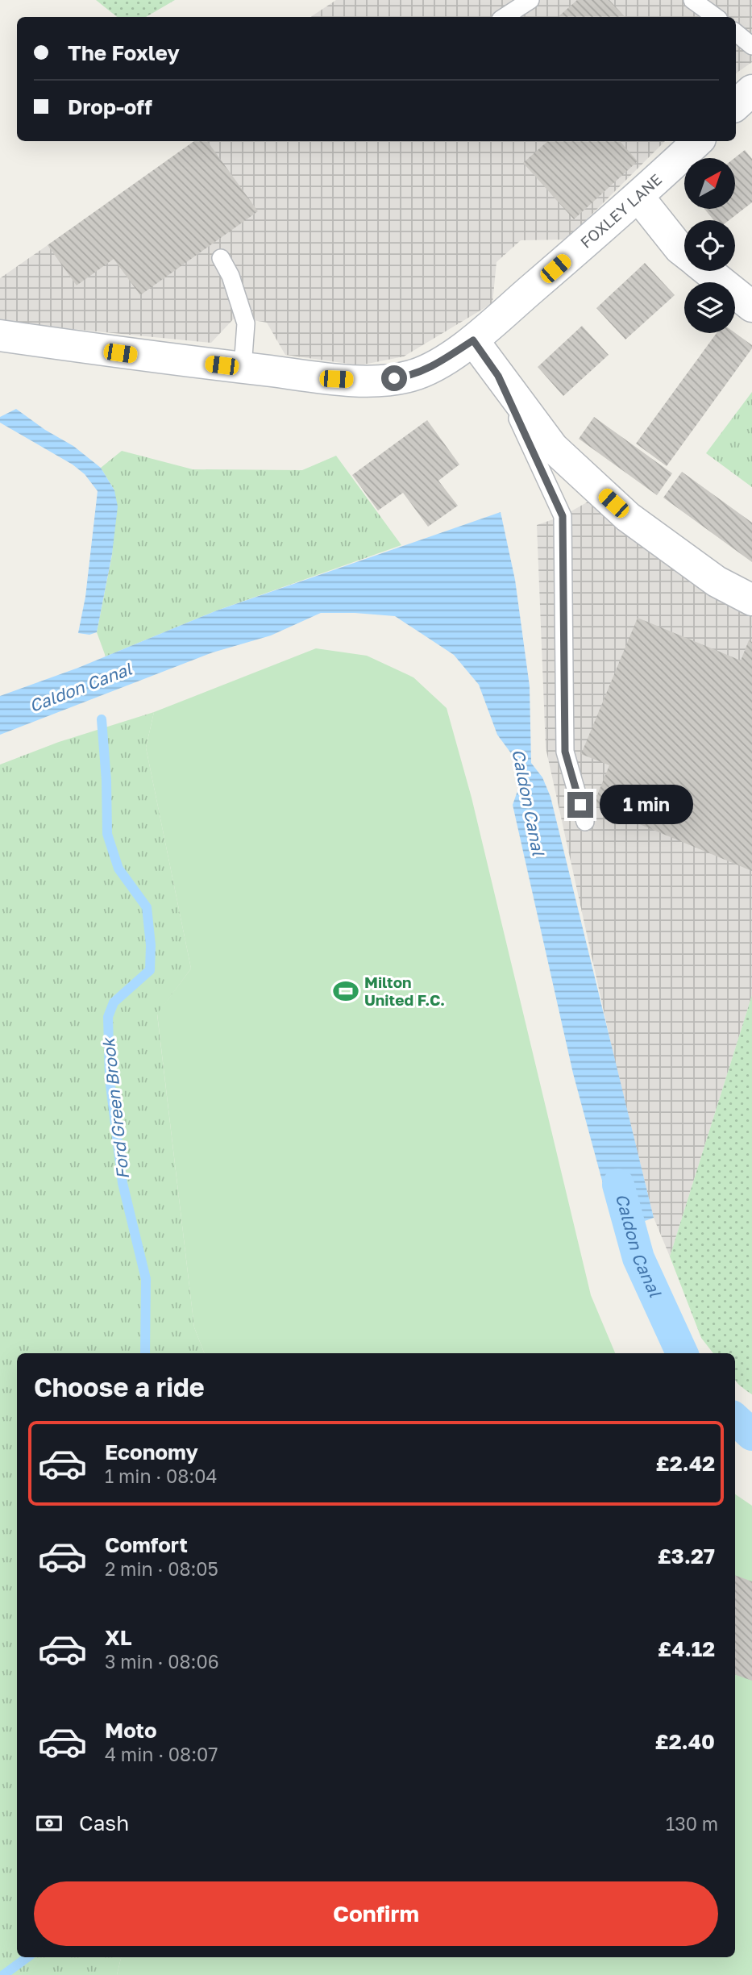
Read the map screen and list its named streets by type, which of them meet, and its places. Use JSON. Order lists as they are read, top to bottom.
{
  "streets": {
    "street": ["FOXLEY LANE"]
  },
  "water": ["Caldon Canal", "Ford Green Brook"],
  "places": {
    "sports": ["Milton United F.C."]
  },
  "north": "top right",
  "page": {
    "banner": ["The Foxley", "Drop-off"],
    "bubble": "1 min",
    "heading": "Choose a ride",
    "list": [
      {
        "name": "Economy",
        "note": "1 min · 08:04",
        "value": "£2.42"
      },
      {
        "name": "Comfort",
        "note": "2 min · 08:05",
        "value": "£3.27"
      },
      {
        "name": "XL",
        "note": "3 min · 08:06",
        "value": "£4.12"
      },
      {
        "name": "Moto",
        "note": "4 min · 08:07",
        "value": "£2.40"
      }
    ],
    "pay": ["Cash", "130 m"],
    "buttons": "Confirm"
  }
}
